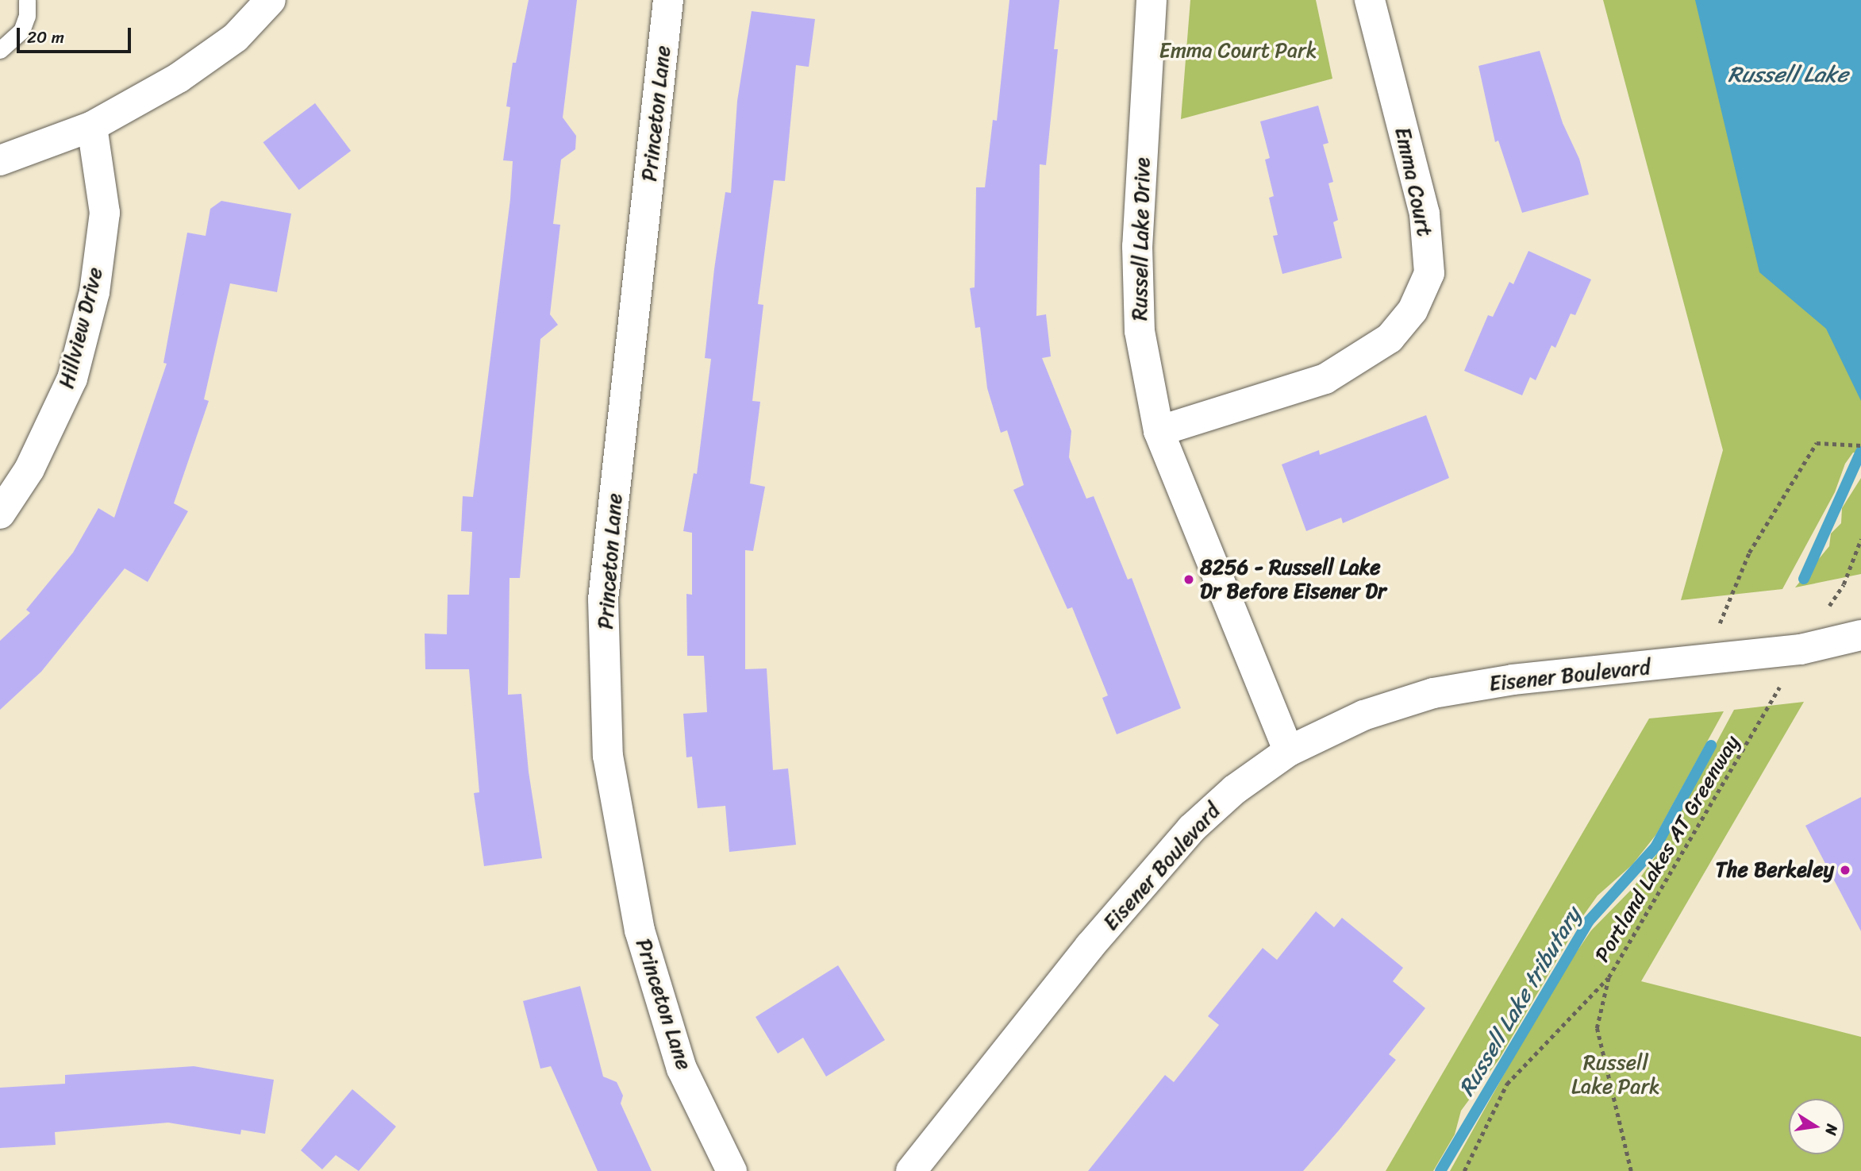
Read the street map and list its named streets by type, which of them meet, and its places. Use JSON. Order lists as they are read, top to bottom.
{
  "streets": {
    "street": [
      "Princeton Lane",
      "Emma Court",
      "Russell Lake Drive",
      "Hillview Drive",
      "Eisener Boulevard"
    ],
    "path": ["Portland Lakes AT Greenway"]
  },
  "crossings": [
    ["Emma Court", "Russell Lake Drive"],
    ["Russell Lake Drive", "Eisener Boulevard"],
    ["Eisener Boulevard", "Portland Lakes AT Greenway"]
  ],
  "water": ["Russell Lake", "Russell Lake tributary"],
  "parks": ["Emma Court Park", "Russell Lake Park"],
  "places": ["8256 - Russell Lake Dr Before Eisener Dr", "The Berkeley"],
  "scale_bar": "20 m",
  "north": "right"
}
